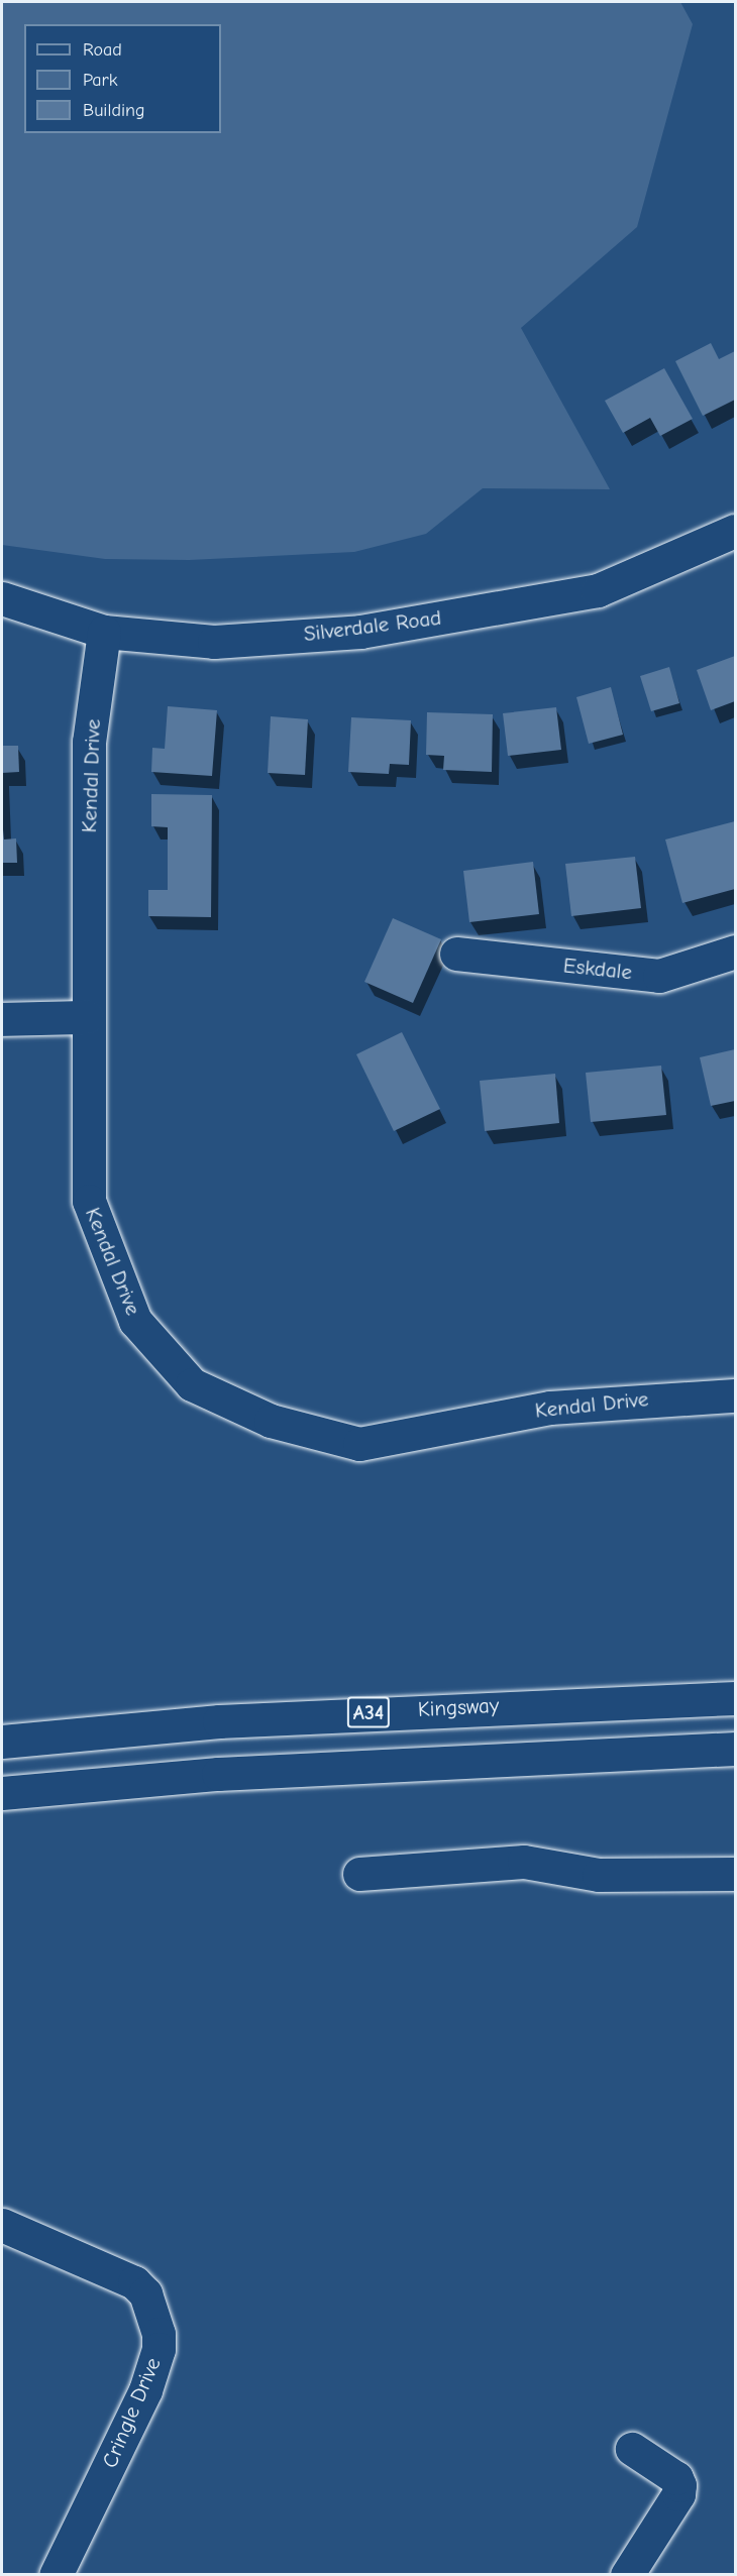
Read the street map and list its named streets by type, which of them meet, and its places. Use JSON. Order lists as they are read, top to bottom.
{
  "streets": {
    "main road": [
      "Silverdale Road",
      "Kendal Drive",
      "Eskdale",
      "Kingsway",
      "A34",
      "Cringle Drive"
    ]
  },
  "crossings": [
    ["Silverdale Road", "Kendal Drive"]
  ],
  "legend": ["Road", "Park", "Building"]
}
